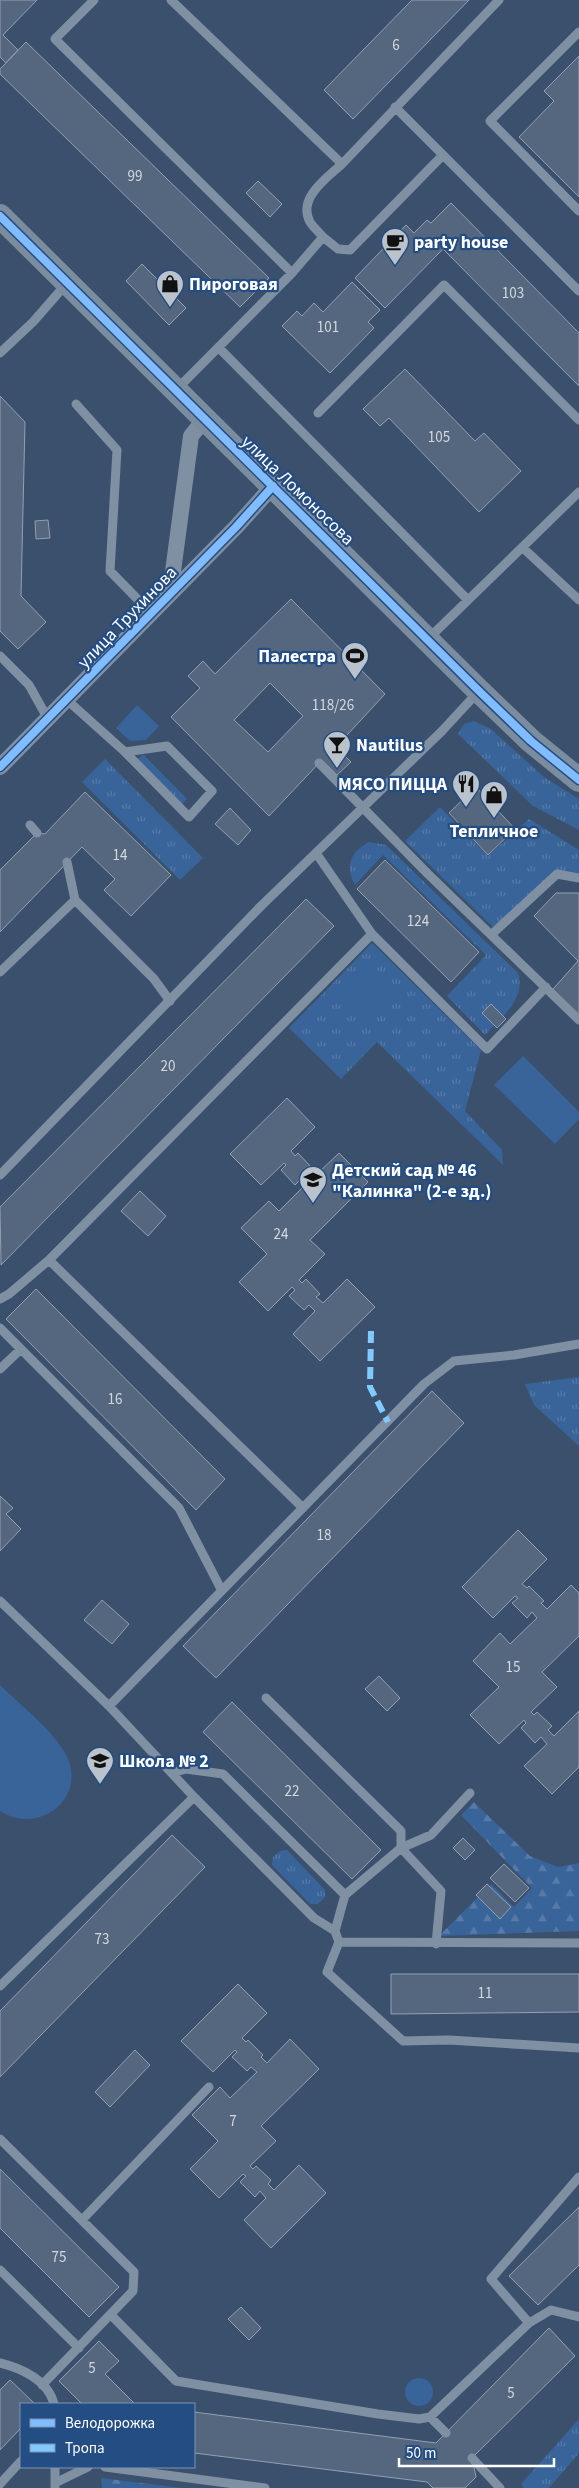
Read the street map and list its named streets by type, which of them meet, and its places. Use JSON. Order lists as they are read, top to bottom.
{
  "streets": {
    "street": ["улица Ломоносова", "улица Трухинова"]
  },
  "crossings": [
    ["улица Ломоносова", "улица Трухинова"]
  ],
  "places": {
    "cafe": ["party house"],
    "shop": ["Пироговая", "Тепличное"],
    "sports": ["Палестра"],
    "bar": ["Nautilus"],
    "restaurant": ["МЯСО ПИЦЦА"],
    "school or university": ["Детский сад № 46 \"Калинка\" (2-е зд.)", "Школа № 2"]
  },
  "house_numbers": [
    "6",
    "99",
    "103",
    "101",
    "105",
    "118/26",
    "14",
    "124",
    "20",
    "24",
    "16",
    "18",
    "15",
    "22",
    "73",
    "11",
    "7",
    "75",
    "5",
    "5"
  ],
  "legend": ["Велодорожка", "Тропа"],
  "scale_bar": "50 m"
}
